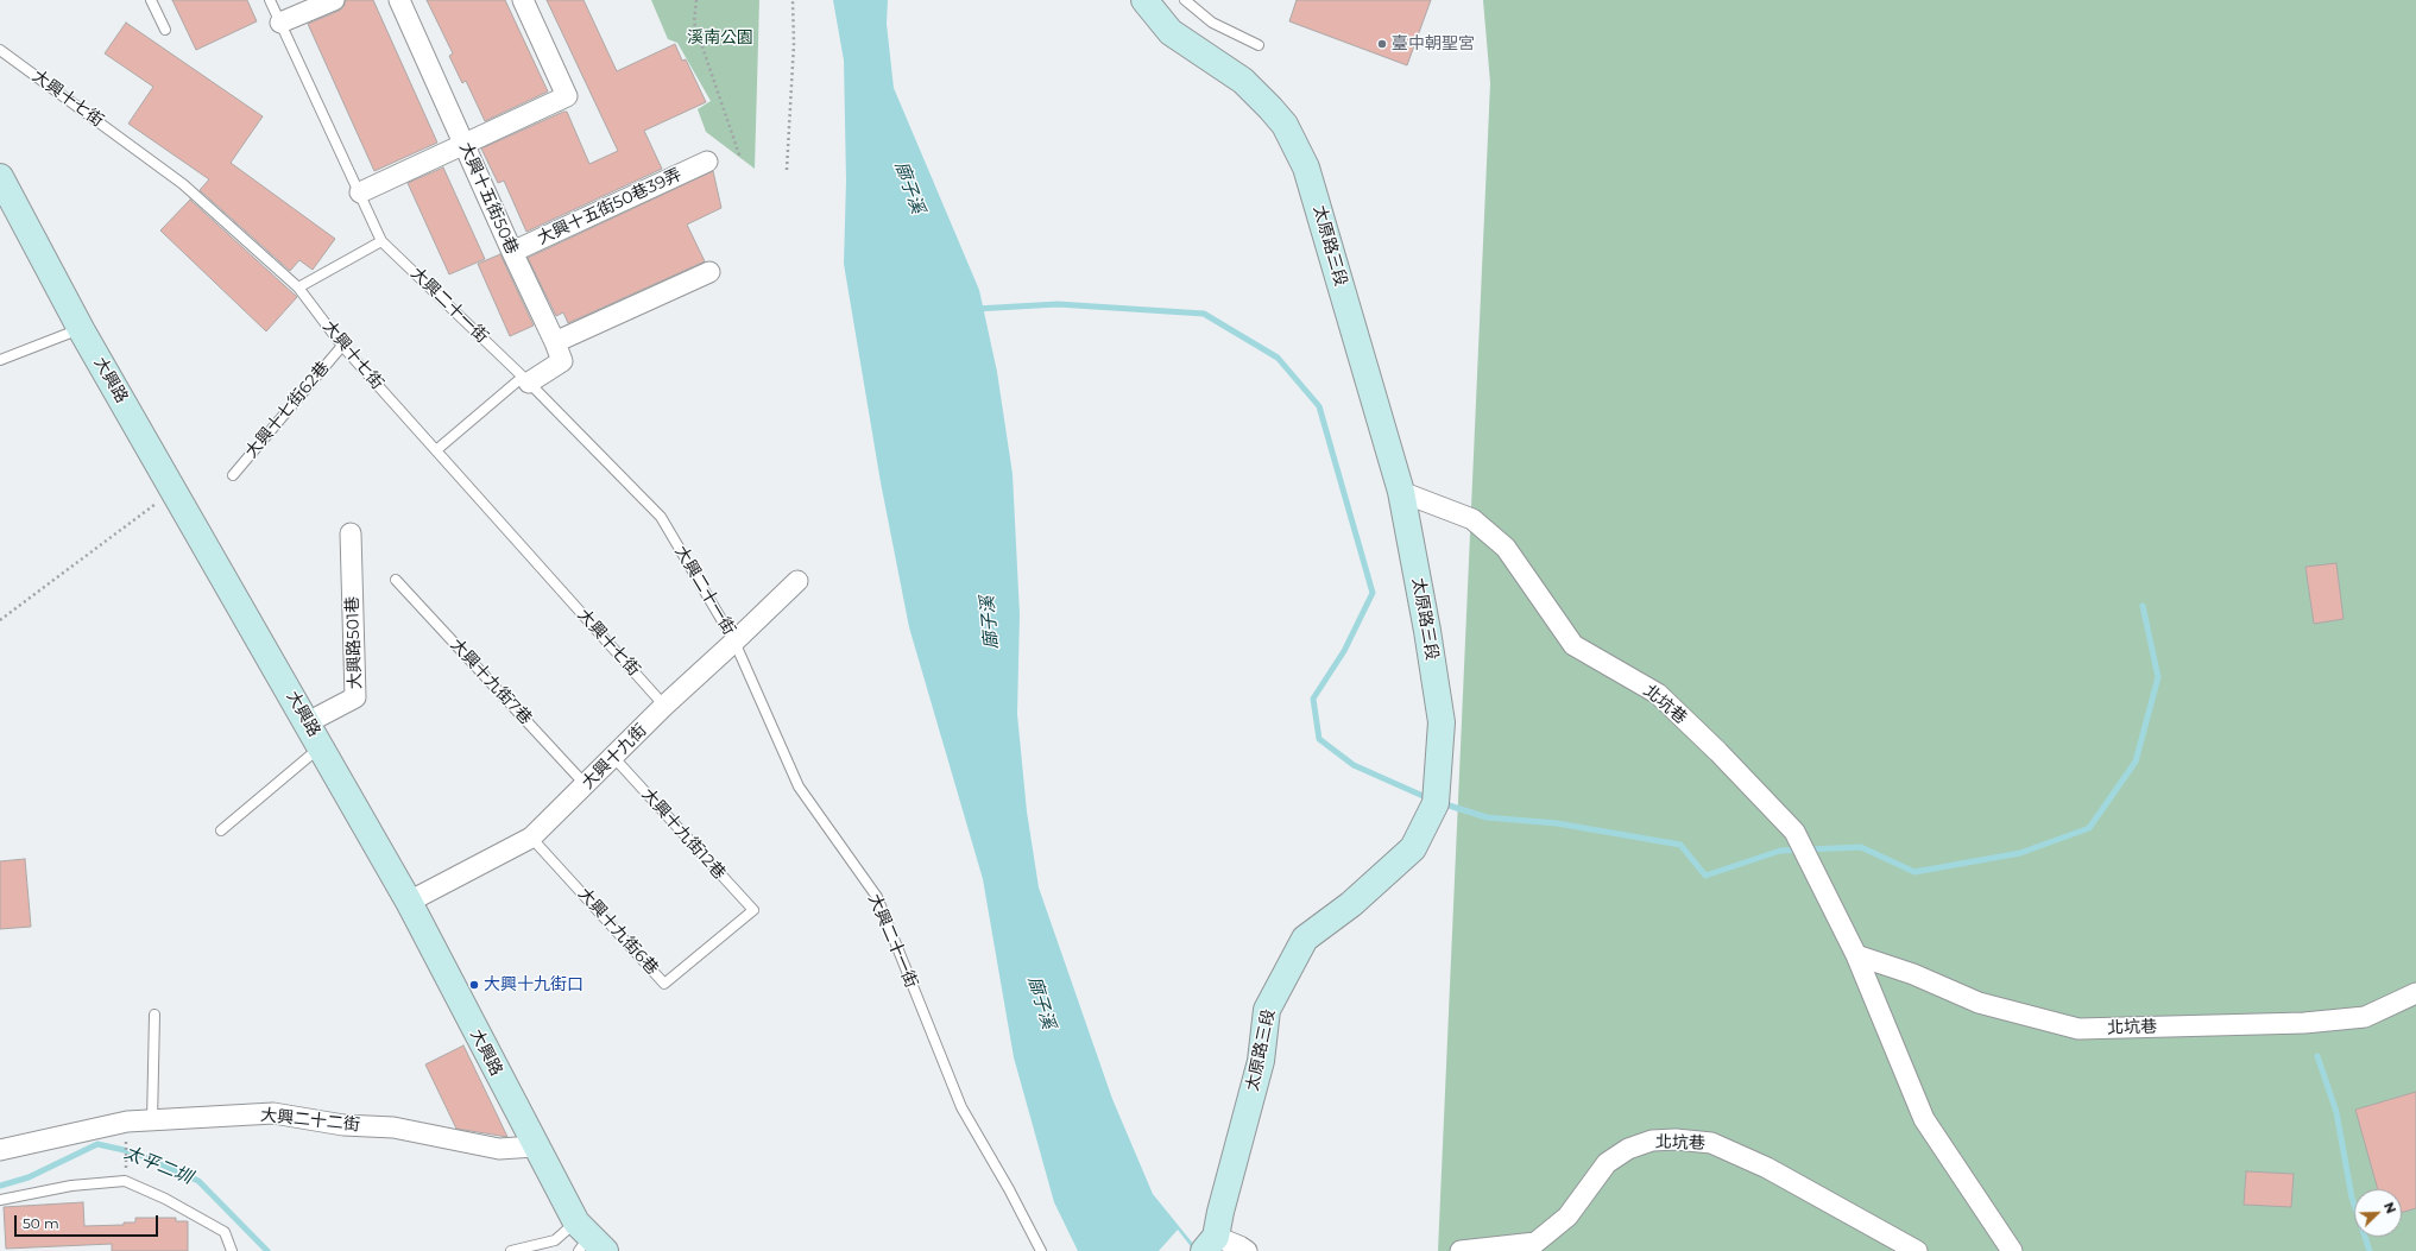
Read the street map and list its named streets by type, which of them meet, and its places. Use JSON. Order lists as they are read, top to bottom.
{
  "streets": {
    "main road": ["太原路三段", "大興路"],
    "street": [
      "大興十五街50巷",
      "大興十五街50巷39弄",
      "大興路501巷",
      "北坑巷",
      "大興十九街",
      "大興二十二街"
    ],
    "lane": [
      "大興十七街",
      "大興二十一街",
      "大興十七街62巷",
      "大興十九街7巷",
      "大興十九街12巷",
      "大興十九街6巷"
    ]
  },
  "crossings": [
    ["大興十七街", "大興十七街62巷"],
    ["大興十七街", "大興十九街"],
    ["大興十五街50巷", "大興十五街50巷39弄"],
    ["大興十五街50巷", "大興二十一街"],
    ["太原路三段", "北坑巷"],
    ["大興二十一街", "大興十九街"],
    ["大興路", "大興路501巷"],
    ["大興路", "大興十九街"],
    ["大興路", "大興二十二街"],
    ["大興十九街7巷", "大興十九街"],
    ["大興十九街", "大興十九街12巷"],
    ["大興十九街", "大興十九街6巷"],
    ["大興十九街12巷", "大興十九街6巷"]
  ],
  "water": ["廍子溪", "太平二圳"],
  "parks": ["溪南公園"],
  "places": ["臺中朝聖宮", "大興十九街口"],
  "scale_bar": "50 m",
  "north": "top right"
}
